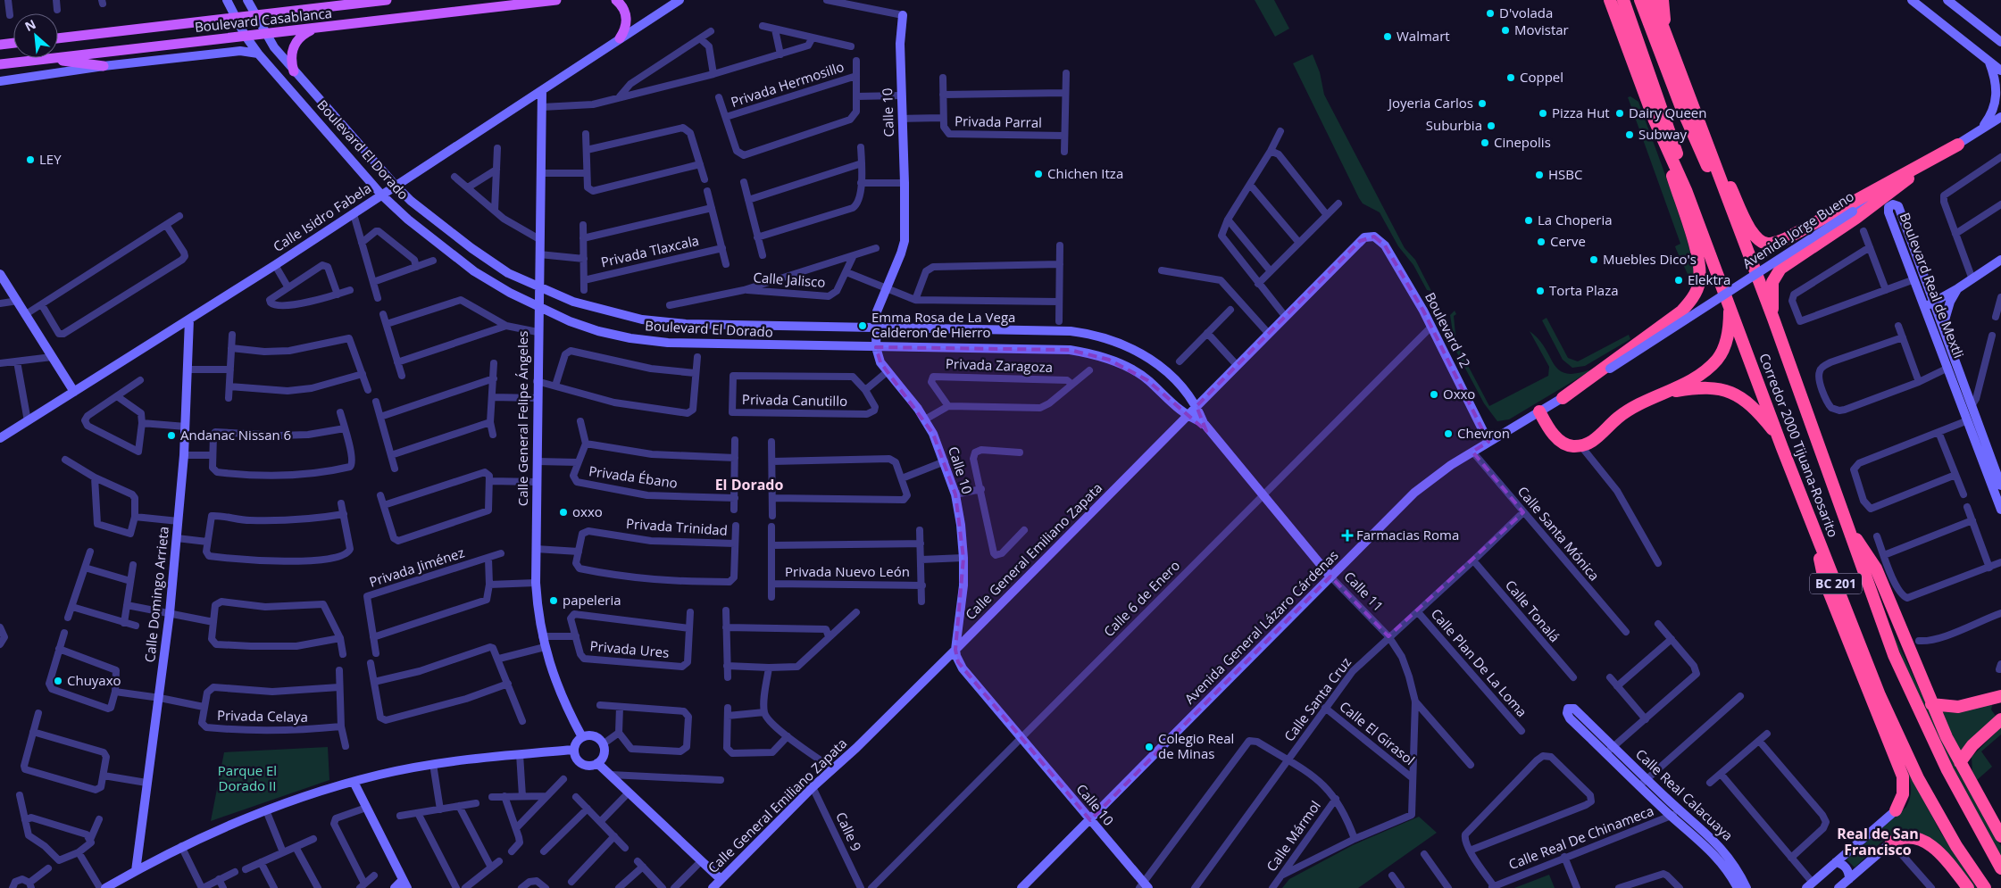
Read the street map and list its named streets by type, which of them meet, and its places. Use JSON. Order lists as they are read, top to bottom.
{
  "streets": {
    "highway": ["Corredor 2000 Tijuana-Rosarito", "BC 201"],
    "main road": [
      "Boulevard Casablanca",
      "Calle 10",
      "Boulevard El Dorado",
      "Calle Isidro Fabela",
      "Avenida Jorge Bueno",
      "Boulevard Real de Mextli",
      "Boulevard 12",
      "Calle General Felipe Ángeles",
      "Calle General Emiliano Zapata",
      "Calle 11",
      "Calle Domingo Arrieta",
      "Avenida General Lázaro Cárdenas",
      "Calle Real Calacuaya"
    ],
    "street": [
      "Privada Hermosillo",
      "Privada Parral",
      "Privada Tlaxcala",
      "Calle Jalisco",
      "Privada Zaragoza",
      "Privada Canutillo",
      "Privada Ébano",
      "Privada Trinidad",
      "Calle Santa Mónica",
      "Privada Jiménez",
      "Privada Nuevo León",
      "Calle 6 de Enero",
      "Calle Tonalá",
      "Privada Ures",
      "Calle Plan De La Loma",
      "Calle Santa Cruz",
      "Privada Celaya",
      "Calle El Girasol",
      "Calle 9",
      "Calle Mármol",
      "Calle Real De Chinameca"
    ]
  },
  "crossings": [
    ["Boulevard Casablanca", "Boulevard El Dorado"],
    ["Calle 10", "Privada Parral"],
    ["Calle 10", "Boulevard El Dorado"],
    ["Calle 10", "Privada Canutillo"],
    ["Calle 10", "Calle General Emiliano Zapata"],
    ["Calle 10", "Privada Nuevo León"],
    ["Calle 10", "Calle 6 de Enero"],
    ["Calle 10", "Avenida General Lázaro Cárdenas"],
    ["Boulevard El Dorado", "Calle Isidro Fabela"],
    ["Boulevard El Dorado", "Calle General Felipe Ángeles"],
    ["Boulevard El Dorado", "Calle General Emiliano Zapata"],
    ["Boulevard El Dorado", "Calle 11"],
    ["Calle Isidro Fabela", "Calle General Felipe Ángeles"],
    ["Calle Isidro Fabela", "Calle Domingo Arrieta"],
    ["Avenida Jorge Bueno", "Avenida General Lázaro Cárdenas"],
    ["Privada Tlaxcala", "Calle General Felipe Ángeles"],
    ["Boulevard 12", "Calle General Emiliano Zapata"],
    ["Boulevard 12", "Calle 6 de Enero"],
    ["Boulevard 12", "Avenida General Lázaro Cárdenas"],
    ["Calle General Felipe Ángeles", "Privada Ébano"],
    ["Calle General Felipe Ángeles", "Privada Ures"],
    ["Calle Santa Mónica", "Avenida General Lázaro Cárdenas"],
    ["Calle Santa Mónica", "Calle Santa Cruz"],
    ["Calle General Emiliano Zapata", "Calle 11"],
    ["Calle General Emiliano Zapata", "Calle 9"],
    ["Calle 11", "Calle 6 de Enero"],
    ["Calle 11", "Avenida General Lázaro Cárdenas"],
    ["Calle 11", "Calle Santa Cruz"],
    ["Calle 11", "Calle El Girasol"],
    ["Calle Domingo Arrieta", "Privada Celaya"],
    ["Calle Tonalá", "Calle Santa Cruz"],
    ["Calle Plan De La Loma", "Calle Santa Cruz"],
    ["Calle Santa Cruz", "Calle El Girasol"],
    ["Calle Real Calacuaya", "Calle Real De Chinameca"]
  ],
  "districts": ["El Dorado", "Real de San Francisco"],
  "parks": ["Parque El Dorado II"],
  "places": {
    "other": [
      "D'volada",
      "Movistar",
      "Walmart",
      "Coppel",
      "Joyeria Carlos",
      "Pizza Hut",
      "Dairy Queen",
      "Suburbia",
      "Subway",
      "Cinepolis",
      "LEY",
      "Chichen Itza",
      "HSBC",
      "La Choperia",
      "Cerve",
      "Muebles Dico's",
      "Elektra",
      "Torta Plaza",
      "Emma Rosa de La Vega Calderon de Hierro",
      "Oxxo",
      "Chevron",
      "Andanac Nissan 6",
      "oxxo",
      "papeleria",
      "Chuyaxo",
      "Colegio Real de Minas"
    ],
    "health": ["Farmacias Roma"]
  },
  "north": "top left"
}
